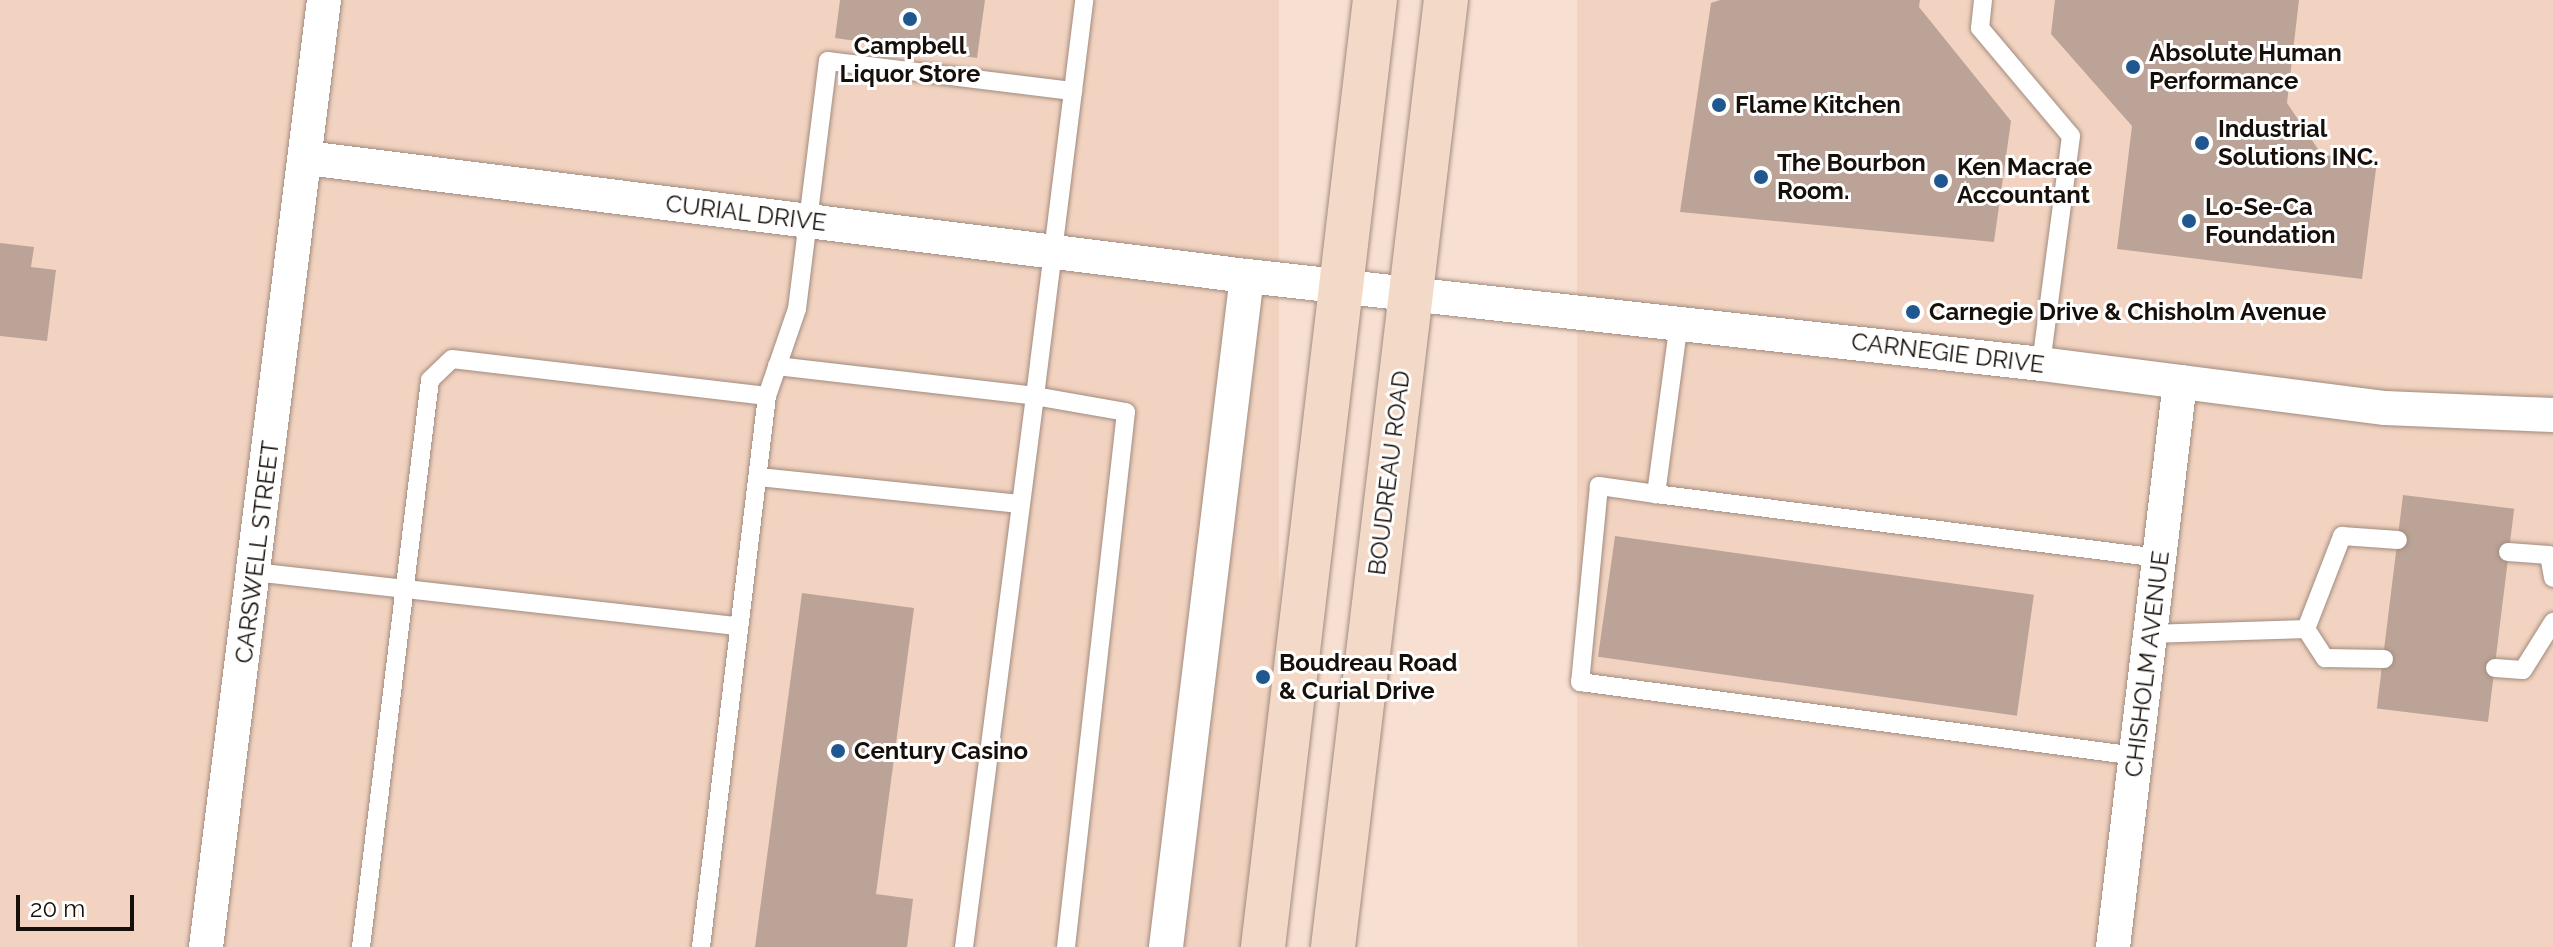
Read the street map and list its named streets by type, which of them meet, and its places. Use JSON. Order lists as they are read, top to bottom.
{
  "streets": {
    "main road": ["BOUDREAU ROAD"],
    "street": [
      "CURIAL DRIVE",
      "CARNEGIE DRIVE",
      "CARSWELL STREET",
      "CHISHOLM AVENUE"
    ]
  },
  "crossings": [
    ["CURIAL DRIVE", "CARNEGIE DRIVE"],
    ["CURIAL DRIVE", "CARSWELL STREET"],
    ["CARNEGIE DRIVE", "BOUDREAU ROAD"],
    ["CARNEGIE DRIVE", "CHISHOLM AVENUE"]
  ],
  "places": [
    "Campbell Liquor Store",
    "Absolute Human Performance",
    "Flame Kitchen",
    "Industrial Solutions INC.",
    "The Bourbon Room.",
    "Ken Macrae Accountant",
    "Lo-Se-Ca Foundation",
    "Carnegie Drive & Chisholm Avenue",
    "Boudreau Road & Curial Drive",
    "Century Casino"
  ],
  "scale_bar": "20 m"
}
